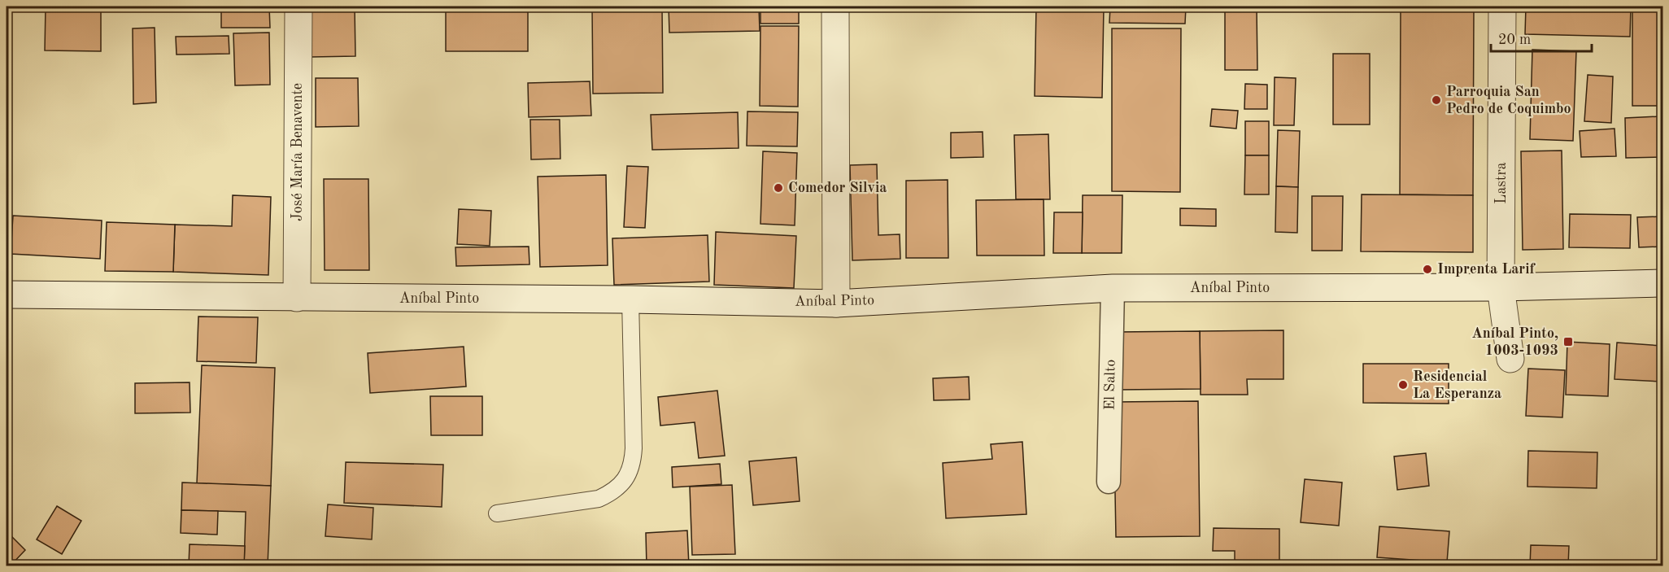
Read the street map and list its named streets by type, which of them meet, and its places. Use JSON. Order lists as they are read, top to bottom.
{
  "streets": {
    "main road": ["José María Benavente", "Lastra", "Aníbal Pinto"],
    "street": ["El Salto"]
  },
  "crossings": [
    ["José María Benavente", "Aníbal Pinto"],
    ["Lastra", "Aníbal Pinto"],
    ["Aníbal Pinto", "El Salto"]
  ],
  "places": {
    "other": [
      "Parroquia San Pedro de Coquimbo",
      "Comedor Silvia",
      "Imprenta Larif",
      "Residencial La Esperanza"
    ],
    "transit": ["Aníbal Pinto, 1003-1093"]
  },
  "scale_bar": "20 m"
}
